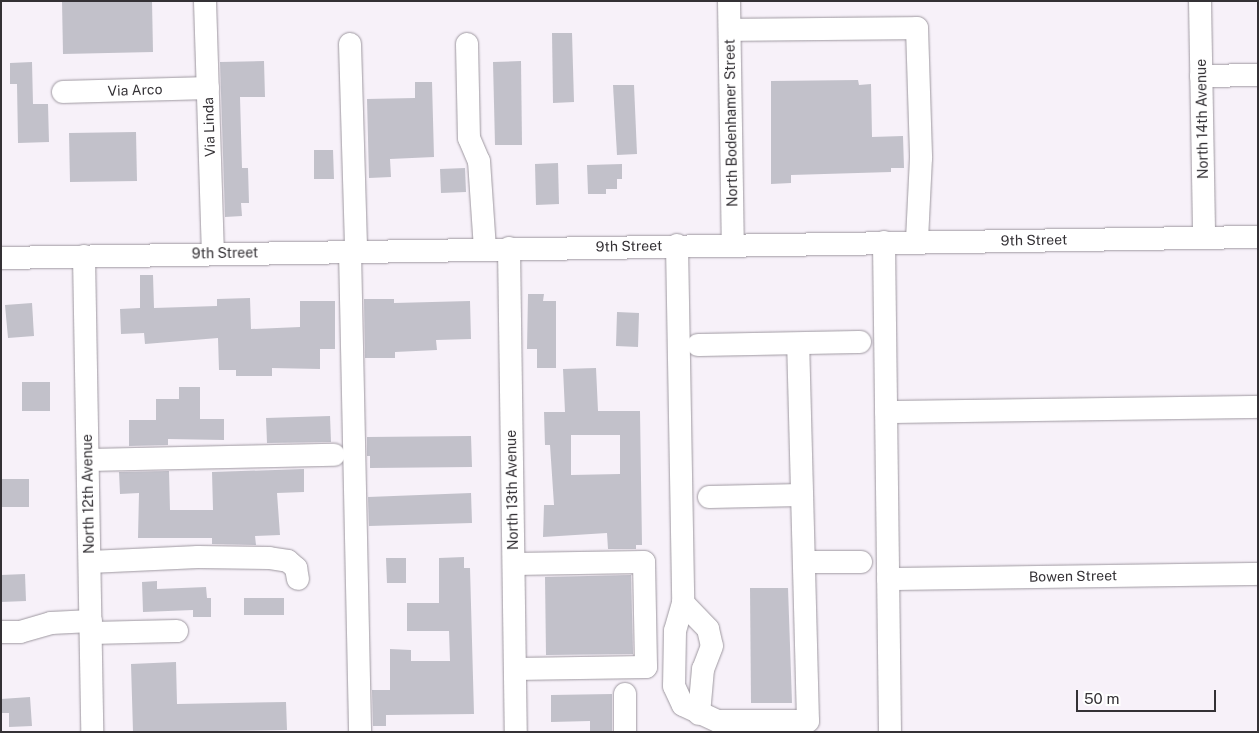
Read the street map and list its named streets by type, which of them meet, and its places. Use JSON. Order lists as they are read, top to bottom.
{
  "streets": {
    "street": [
      "Via Arco",
      "North 14th Avenue",
      "North Bodenhamer Street",
      "Via Linda",
      "9th Street",
      "North 13th Avenue",
      "North 12th Avenue",
      "Bowen Street"
    ]
  },
  "crossings": [
    ["Via Arco", "Via Linda"],
    ["North 14th Avenue", "9th Street"],
    ["North Bodenhamer Street", "9th Street"],
    ["Via Linda", "9th Street"],
    ["9th Street", "North 13th Avenue"],
    ["9th Street", "North 12th Avenue"]
  ],
  "scale_bar": "50 m"
}
